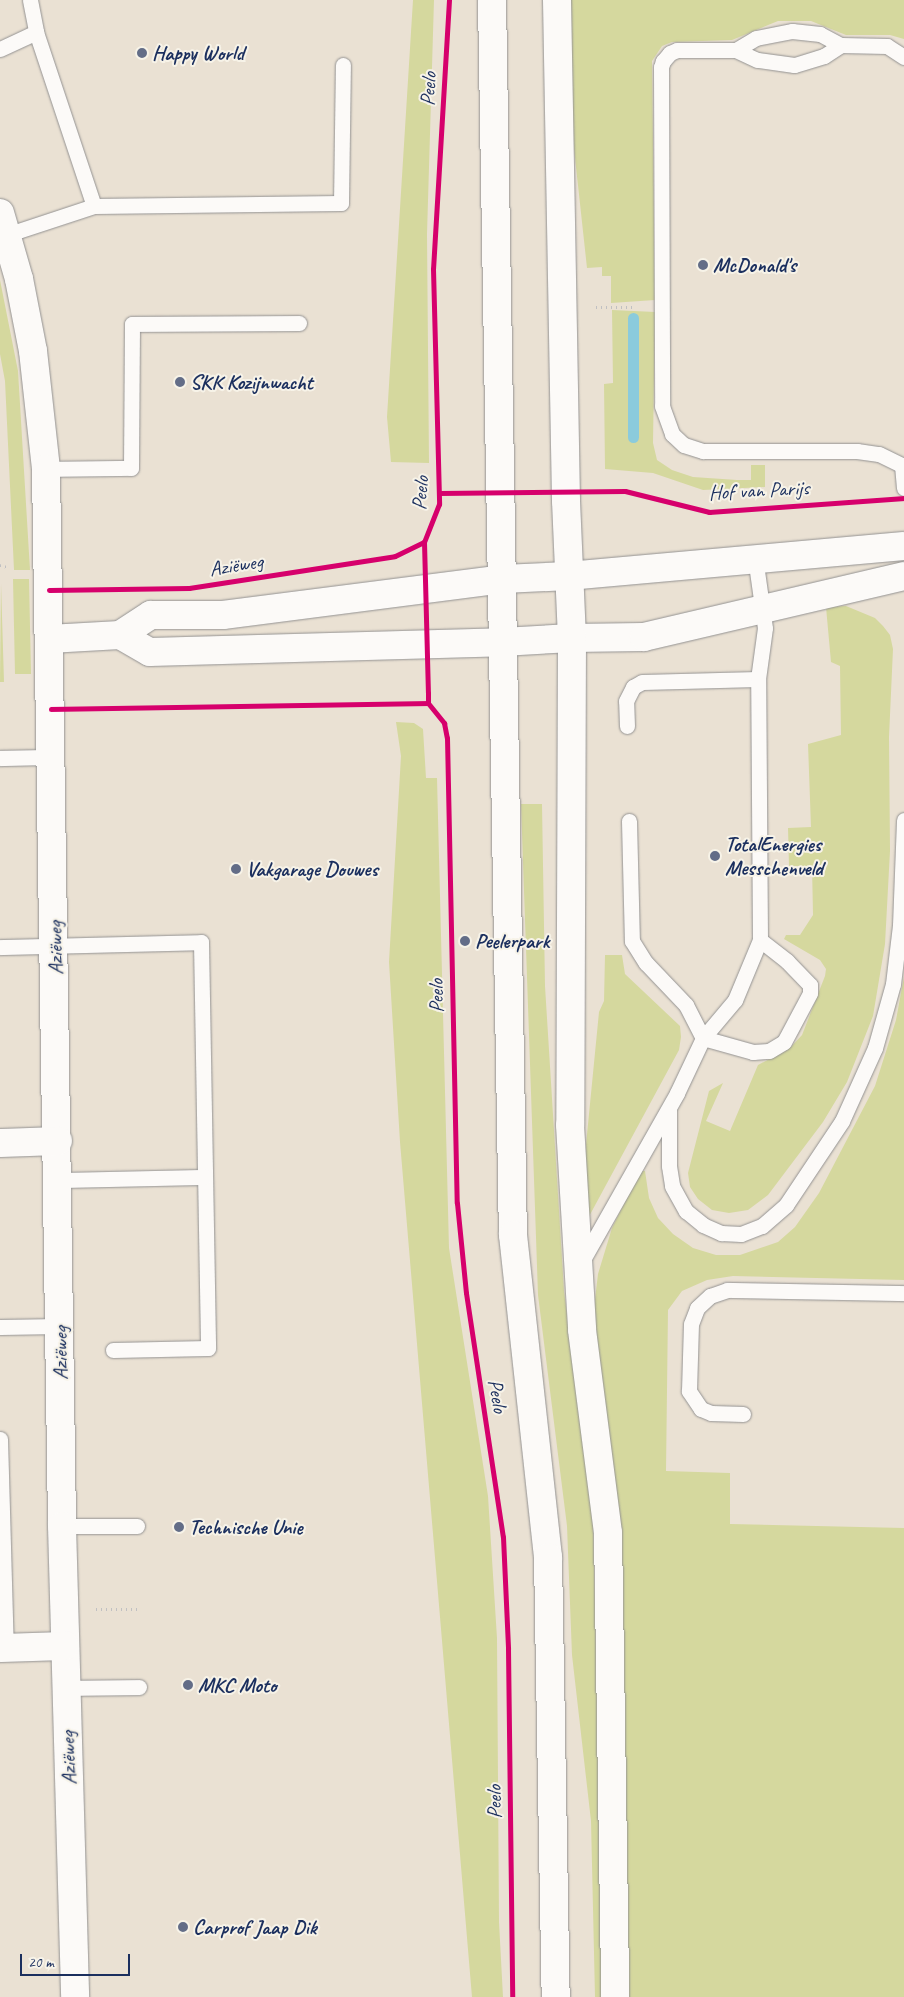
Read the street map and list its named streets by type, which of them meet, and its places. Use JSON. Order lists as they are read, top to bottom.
{
  "streets": {
    "main road": ["Peelo", "Aziëweg"],
    "cycle path": ["Hof van Parijs"]
  },
  "places": [
    "Happy World",
    "McDonald's",
    "SKK Kozijnwacht",
    "TotalEnergies Messchenveld",
    "Vakgarage Douwes",
    "Peelerpark",
    "Technische Unie",
    "MKC Moto",
    "Carprof Jaap Dik"
  ],
  "scale_bar": "20 m"
}
